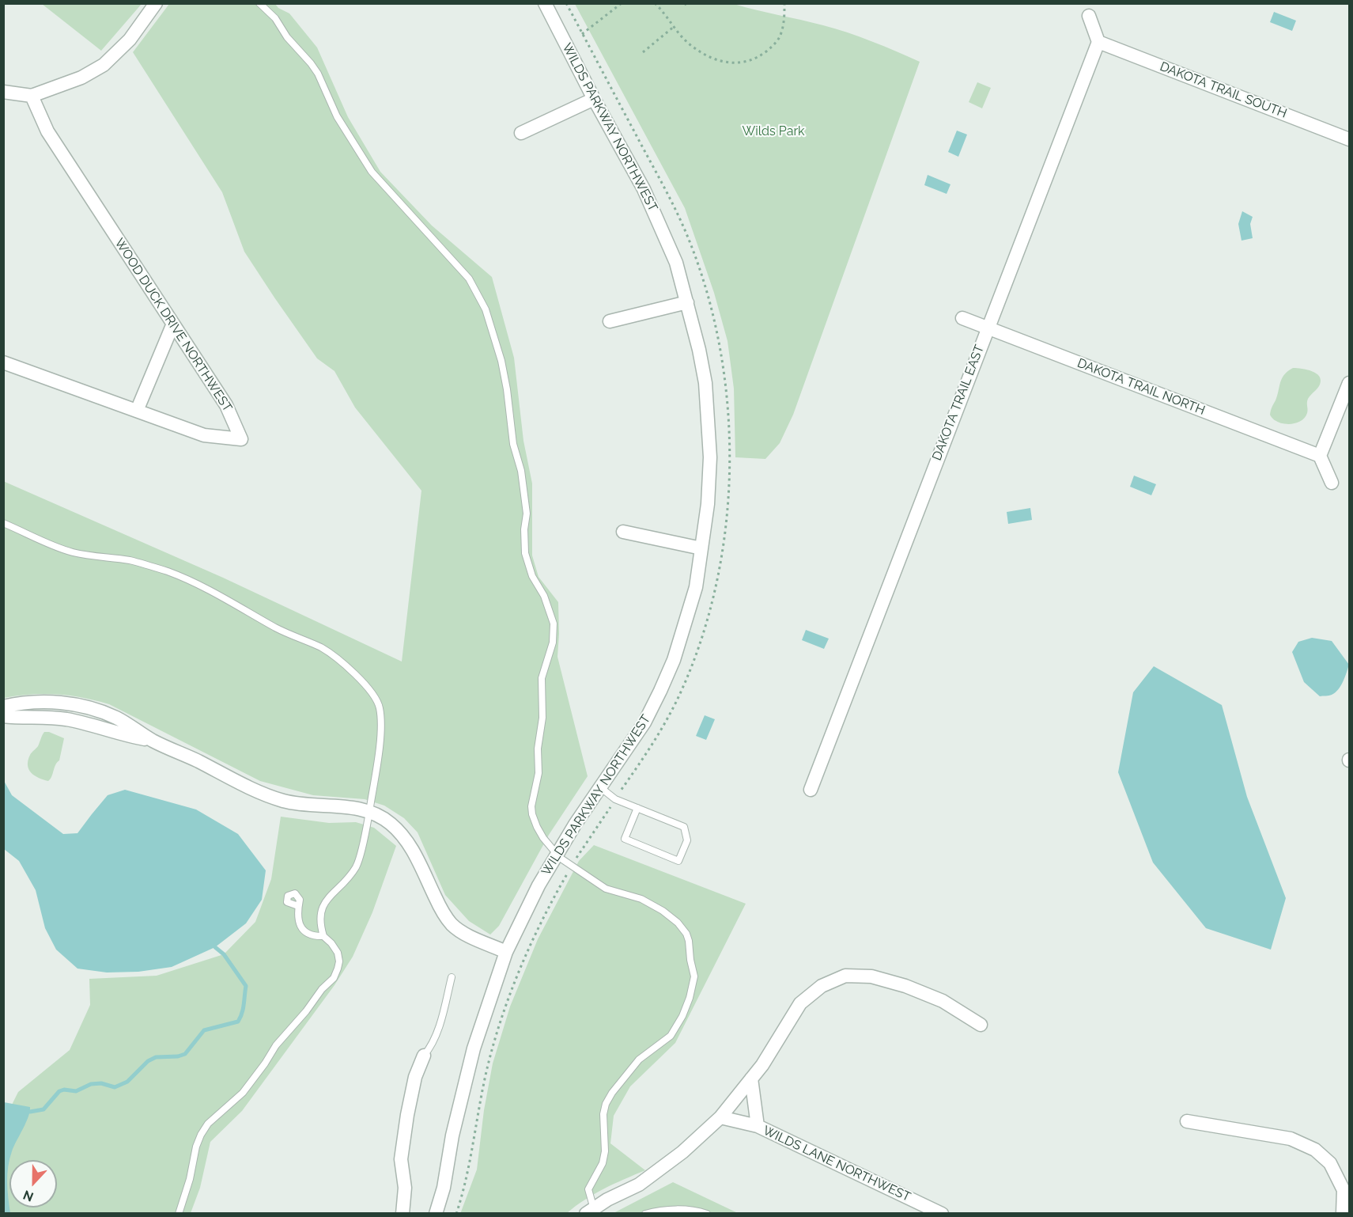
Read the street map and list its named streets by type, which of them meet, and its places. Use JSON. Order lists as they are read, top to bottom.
{
  "streets": {
    "street": [
      "DAKOTA TRAIL SOUTH",
      "WILDS PARKWAY NORTHWEST",
      "WOOD DUCK DRIVE NORTHWEST",
      "DAKOTA TRAIL NORTH",
      "DAKOTA TRAIL EAST",
      "WILDS LANE NORTHWEST"
    ]
  },
  "crossings": [
    ["DAKOTA TRAIL SOUTH", "DAKOTA TRAIL EAST"],
    ["DAKOTA TRAIL NORTH", "DAKOTA TRAIL EAST"]
  ],
  "parks": ["Wilds Park"],
  "north": "bottom"
}
